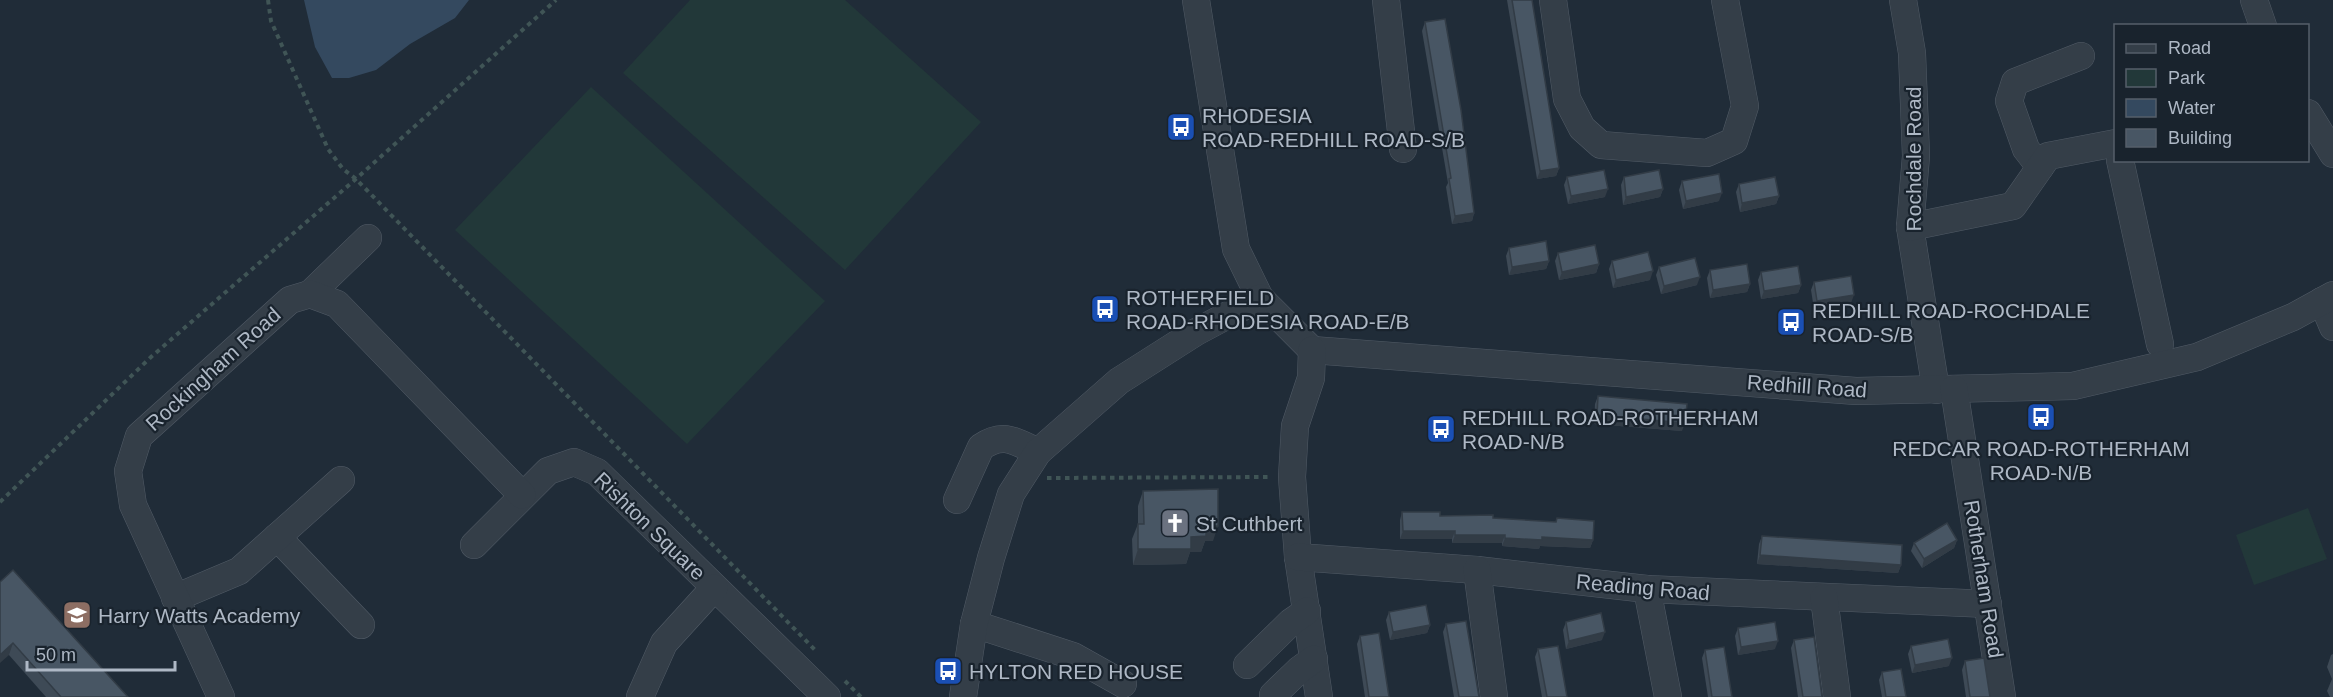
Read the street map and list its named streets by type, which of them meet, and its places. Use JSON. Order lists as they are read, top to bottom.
{
  "streets": {
    "street": [
      "Rochdale Road",
      "Rockingham Road",
      "Redhill Road",
      "Rishton Square",
      "Rotherham Road",
      "Reading Road"
    ]
  },
  "crossings": [
    ["Rochdale Road", "Redhill Road"],
    ["Rochdale Road", "Rotherham Road"],
    ["Redhill Road", "Rotherham Road"],
    ["Rotherham Road", "Reading Road"]
  ],
  "places": {
    "bus stop": [
      "RHODESIA ROAD-REDHILL ROAD-S/B",
      "ROTHERFIELD ROAD-RHODESIA ROAD-E/B",
      "REDHILL ROAD-ROCHDALE ROAD-S/B",
      "REDCAR ROAD-ROTHERHAM ROAD-N/B",
      "REDHILL ROAD-ROTHERHAM ROAD-N/B",
      "HYLTON RED HOUSE"
    ],
    "church": ["St Cuthbert"],
    "school or university": ["Harry Watts Academy"]
  },
  "legend": [
    "Road",
    "Park",
    "Water",
    "Building"
  ],
  "scale_bar": "50 m"
}
